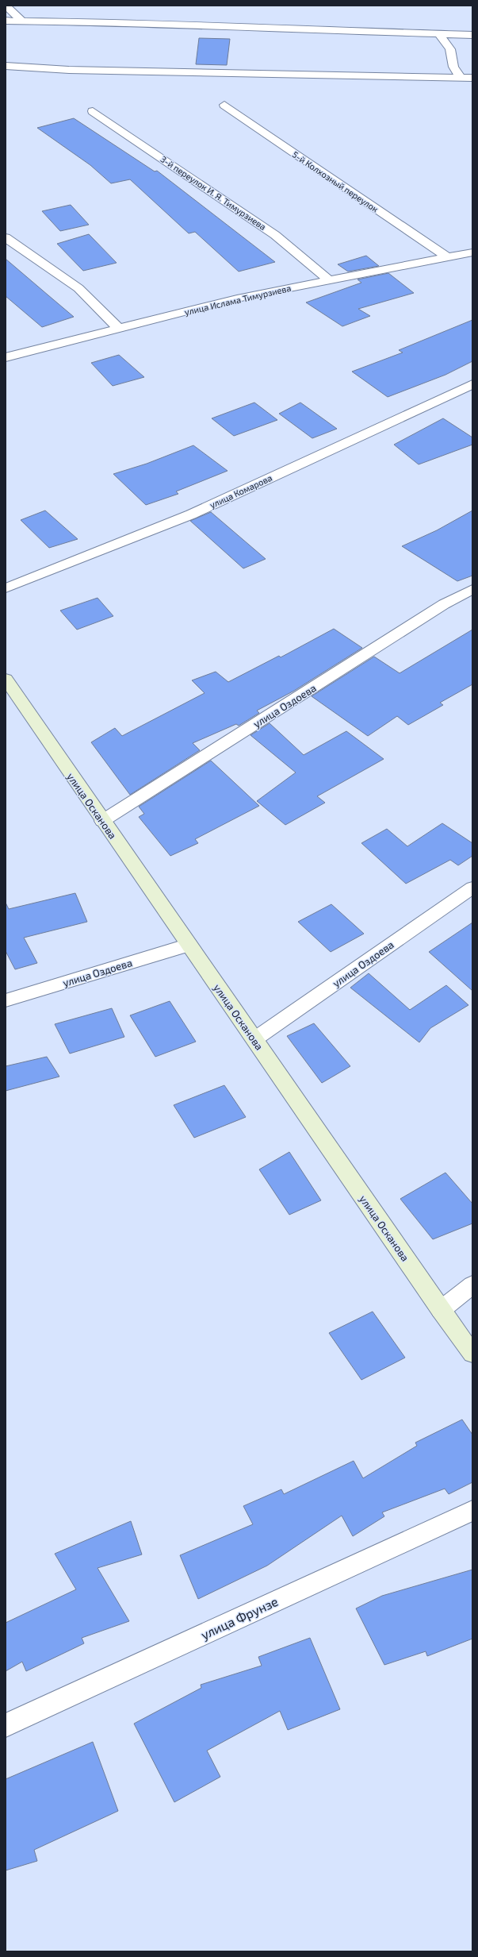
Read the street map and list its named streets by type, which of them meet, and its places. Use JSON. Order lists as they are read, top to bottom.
{
  "streets": {
    "main road": ["улица Осканова"],
    "street": [
      "5-й Колхозный переулок",
      "3-й переулок И. Я. Тимурзиева",
      "улица Ислама Тимурзиева",
      "улица Комарова",
      "улица Оздоева",
      "улица Фрунзе"
    ]
  },
  "crossings": [
    ["5-й Колхозный переулок", "улица Ислама Тимурзиева"],
    ["3-й переулок И. Я. Тимурзиева", "улица Ислама Тимурзиева"],
    ["улица Оздоева", "улица Осканова"]
  ]
}
